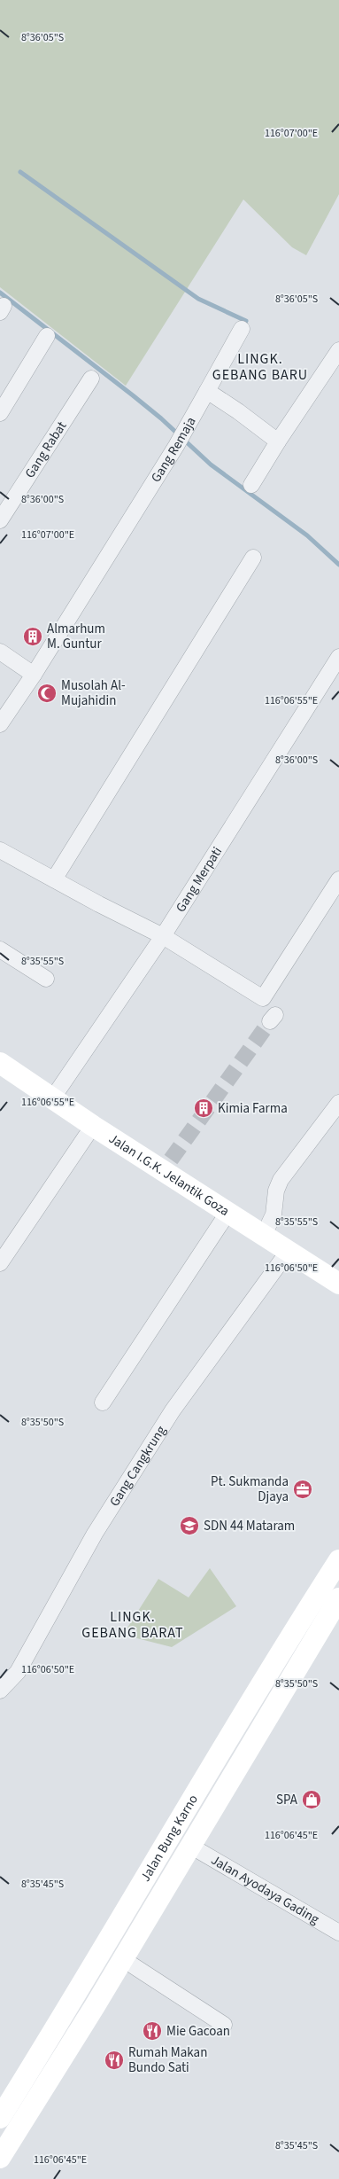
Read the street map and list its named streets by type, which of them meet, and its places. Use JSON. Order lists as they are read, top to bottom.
{
  "streets": {
    "main road": ["Jalan I.G.K. Jelantik Goza", "Jalan Bung Karno"],
    "street": [
      "Gang Rabat",
      "Gang Remaja",
      "Gang Merpati",
      "Gang Cangkrung",
      "Jalan Ayodaya Gading"
    ]
  },
  "crossings": [
    ["Gang Merpati", "Jalan I.G.K. Jelantik Goza"],
    ["Jalan I.G.K. Jelantik Goza", "Gang Cangkrung"]
  ],
  "districts": ["LINGK. GEBANG BARU", "LINGK. GEBANG BARAT"],
  "places": {
    "building": ["Almarhum M. Guntur", "Kimia Farma"],
    "mosque": ["Musolah Al- Mujahidin"],
    "office": ["Pt. Sukmanda Djaya"],
    "school or university": ["SDN 44 Mataram"],
    "shop": ["SPA"],
    "restaurant": ["Mie Gacoan", "Rumah Makan Bundo Sati"]
  },
  "coordinates": [
    "8°36'05\"S",
    "116°07'00\"E",
    "8°36'00\"S",
    "116°06'55\"E",
    "8°35'55\"S",
    "116°06'50\"E",
    "8°35'50\"S",
    "116°06'45\"E",
    "8°35'45\"S"
  ]
}
